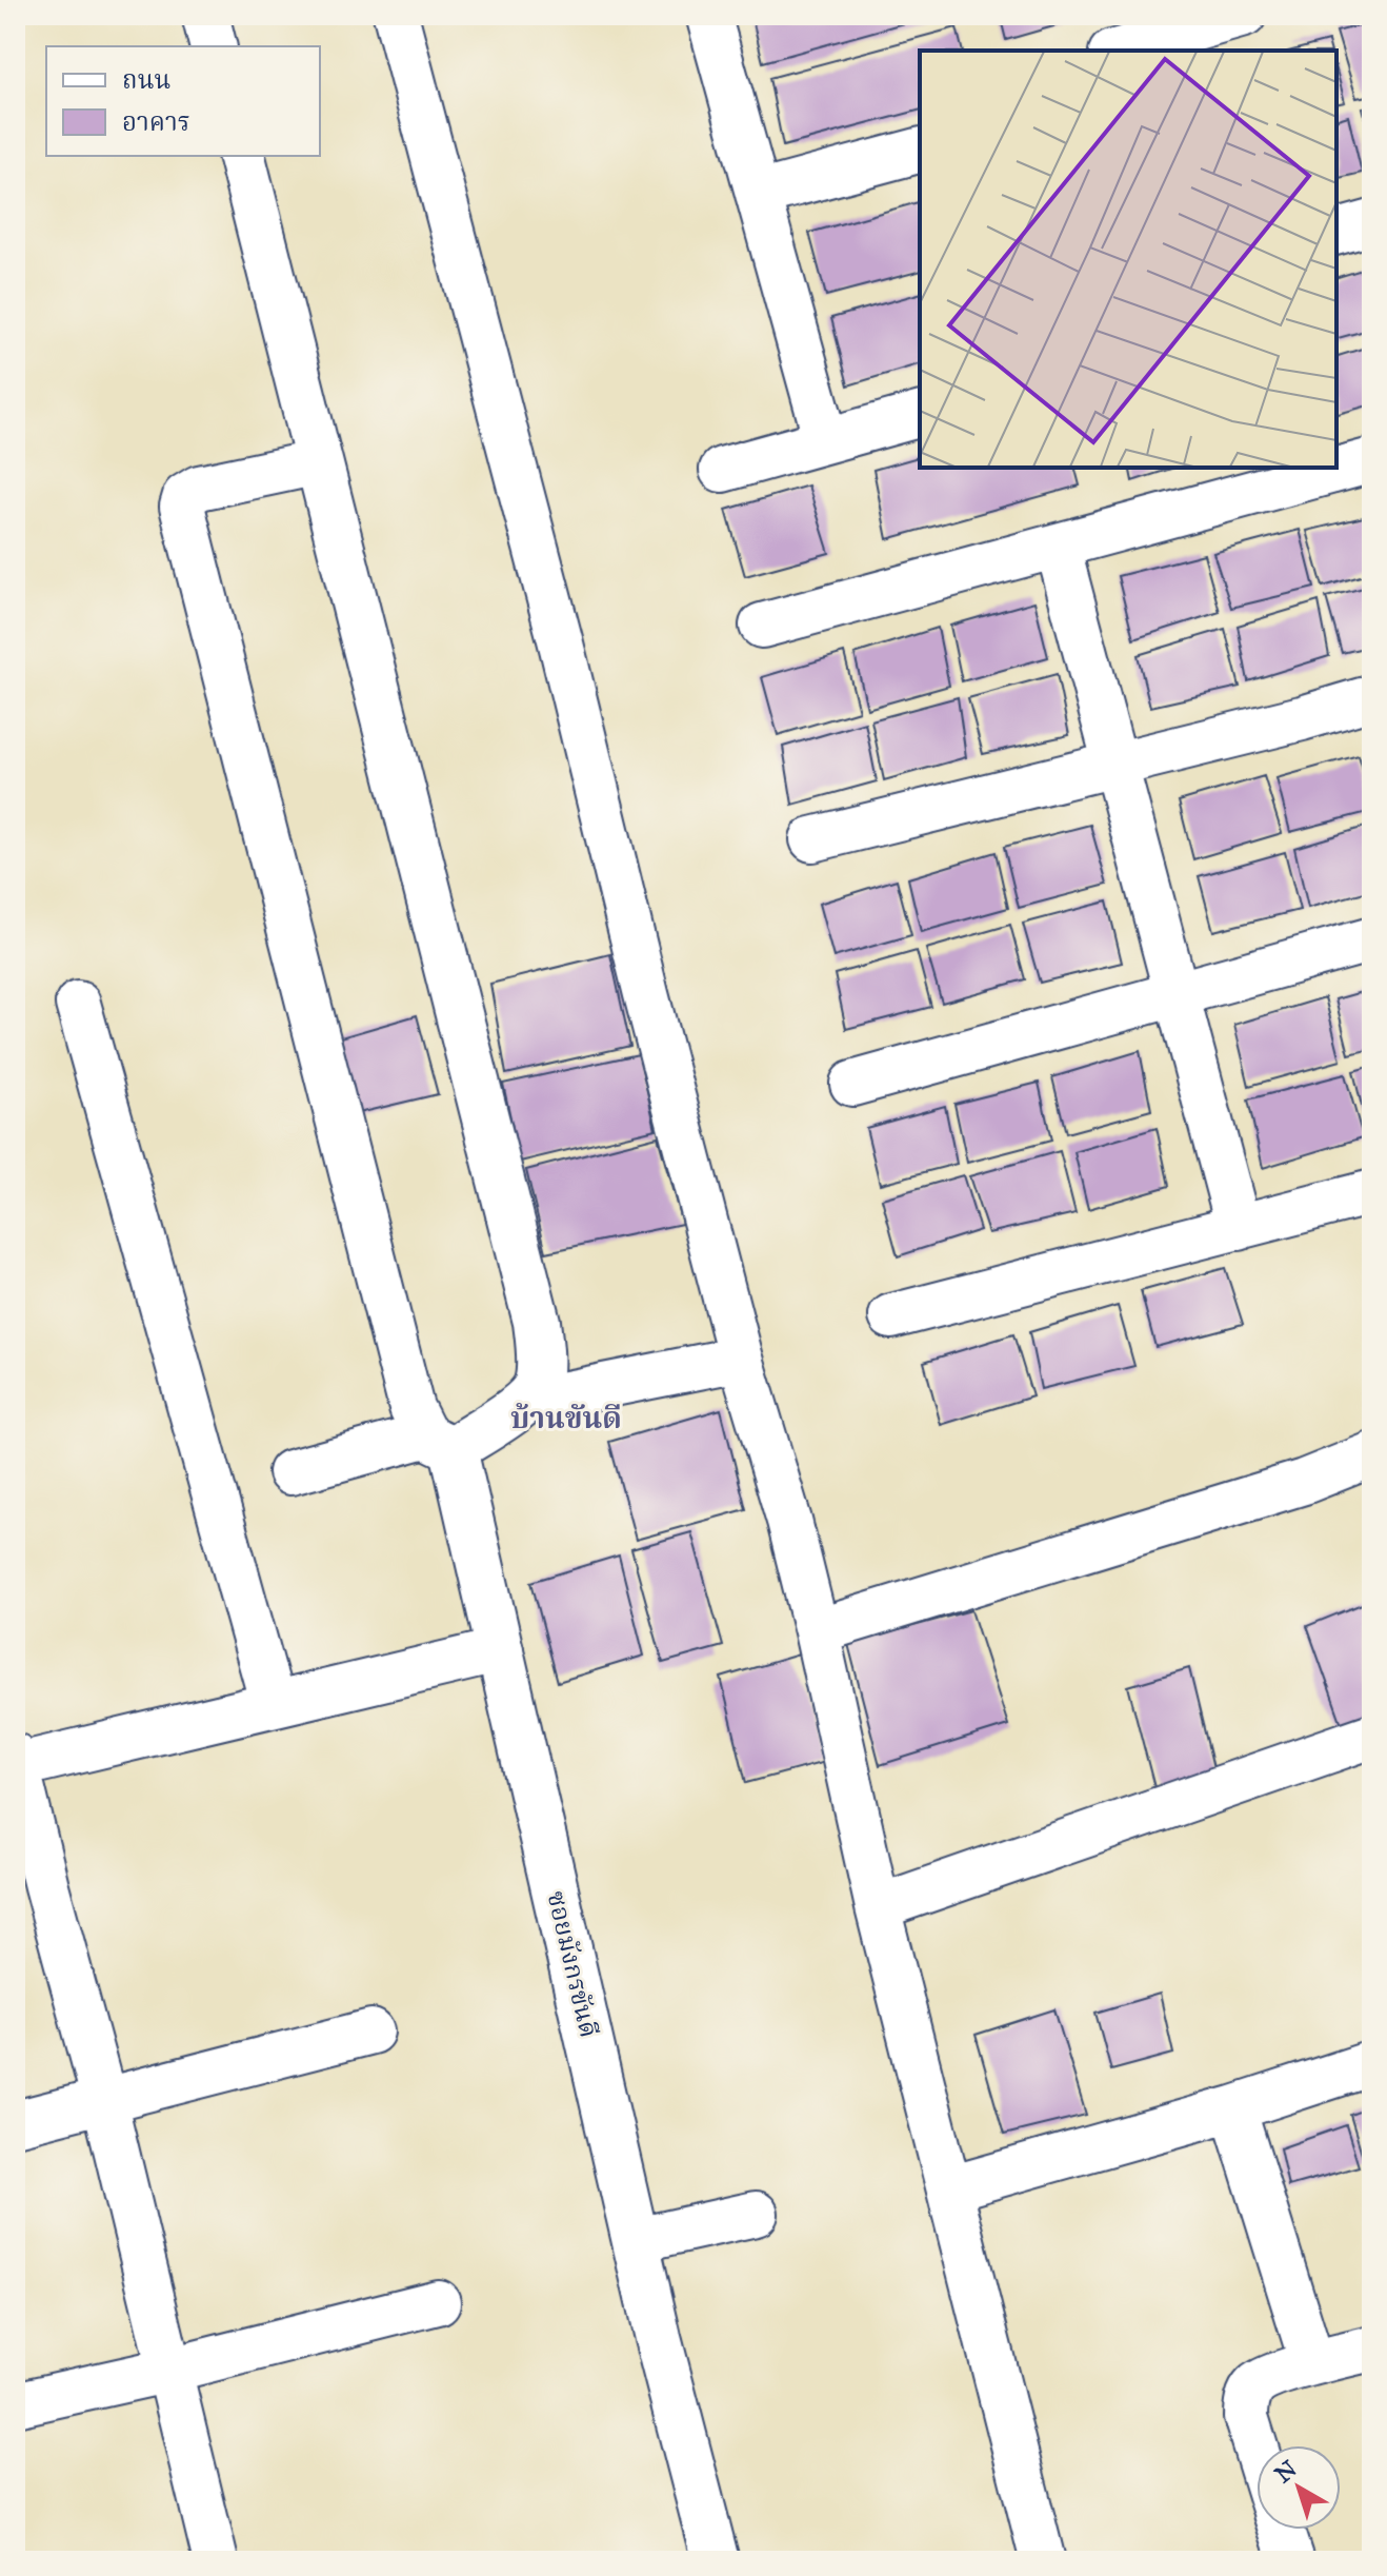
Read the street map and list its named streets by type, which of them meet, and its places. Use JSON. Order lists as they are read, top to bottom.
{
  "streets": {
    "street": ["ซอยมังกรขันดี"]
  },
  "districts": ["บ้านขันดี"],
  "legend": ["ถนน", "อาคาร"],
  "north": "top left"
}
